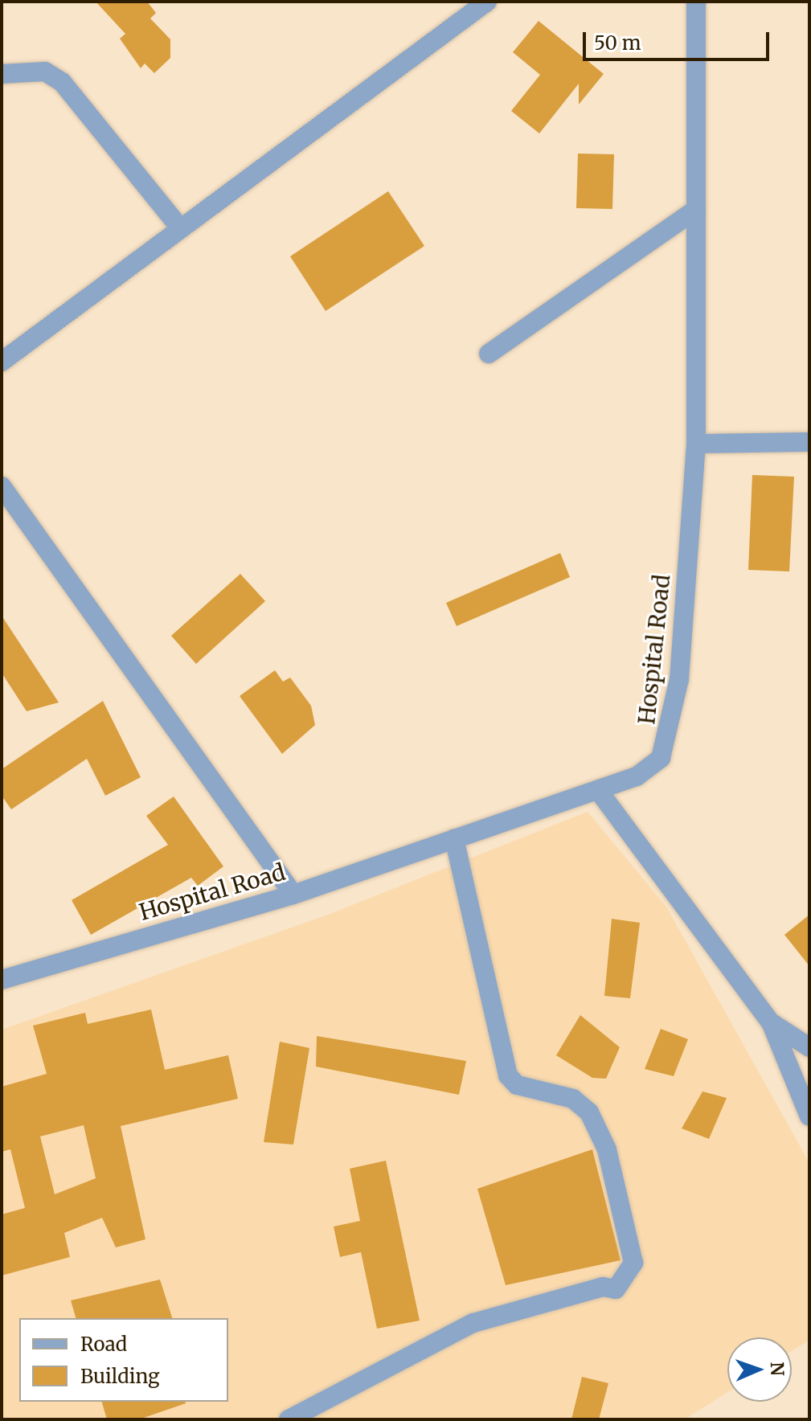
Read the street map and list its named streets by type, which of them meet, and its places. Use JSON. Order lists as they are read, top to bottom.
{
  "streets": {
    "street": ["Hospital Road"]
  },
  "legend": ["Road", "Building"],
  "scale_bar": "50 m",
  "north": "right"
}
